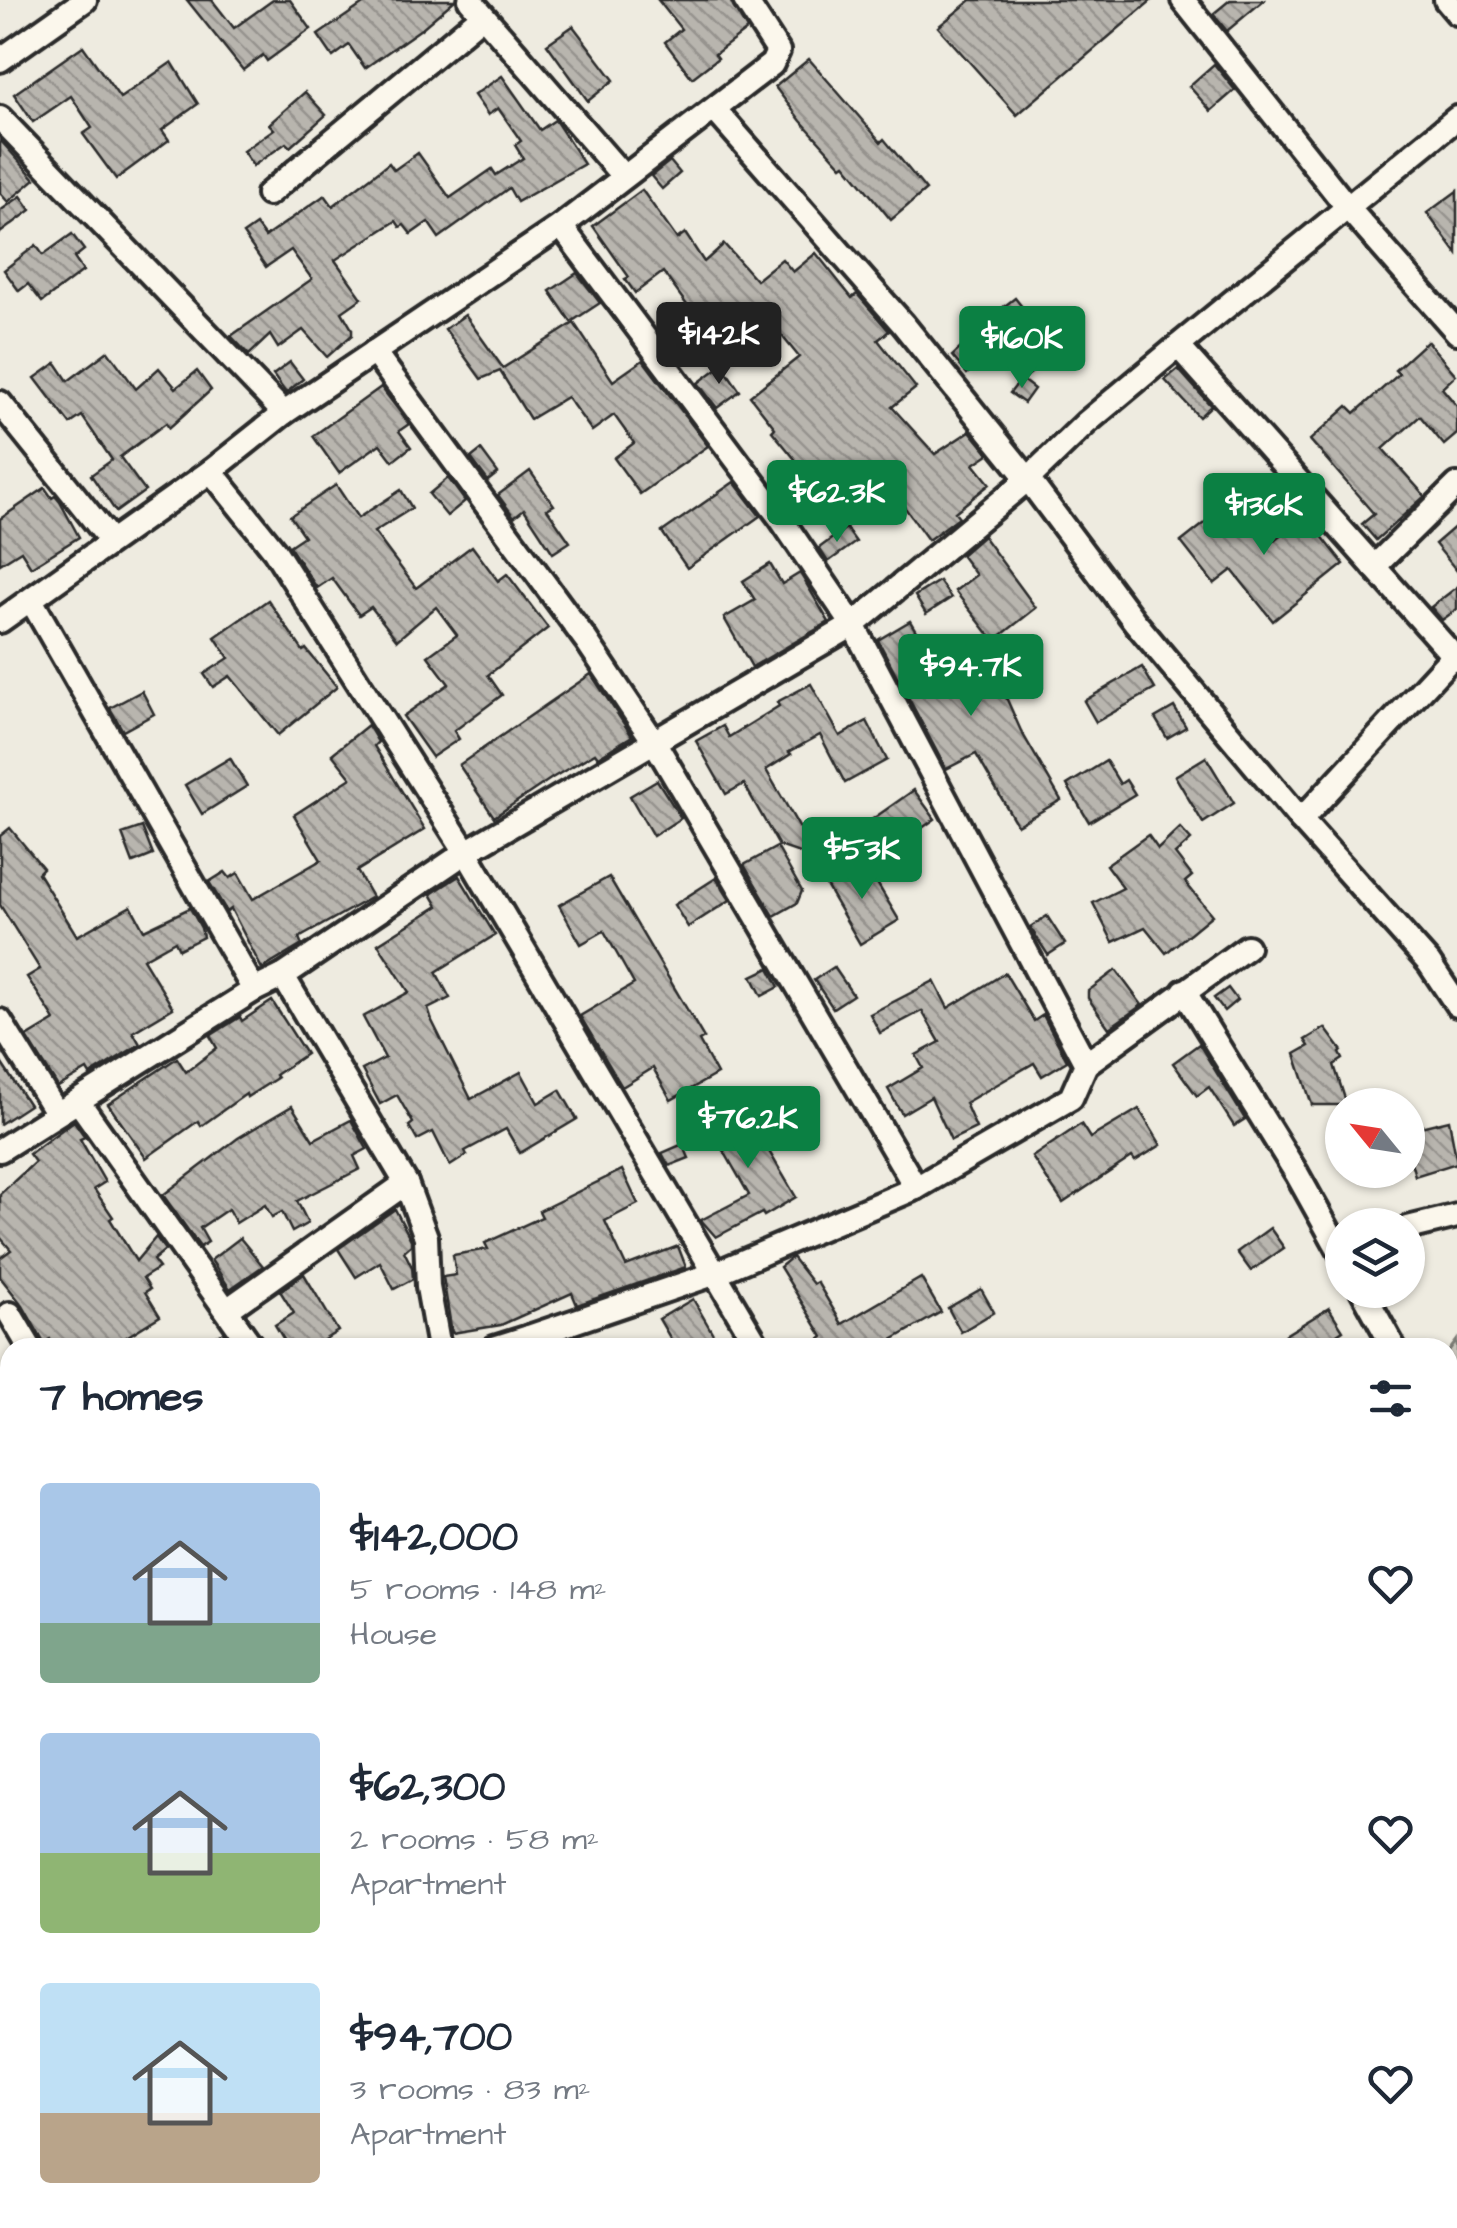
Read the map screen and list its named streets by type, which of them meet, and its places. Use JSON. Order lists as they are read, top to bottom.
{
  "north": "top left",
  "page": {
    "price": [
      "$142K",
      "$160K",
      "$62.3K",
      "$136K",
      "$94.7K",
      "$53K",
      "$76.2K"
    ],
    "heading": "7 homes",
    "list": [
      {
        "name": "$142,000",
        "note": "5 rooms · 148 m² · House"
      },
      {
        "name": "$62,300",
        "note": "2 rooms · 58 m² · Apartment"
      },
      {
        "name": "$94,700",
        "note": "3 rooms · 83 m² · Apartment"
      }
    ]
  }
}
